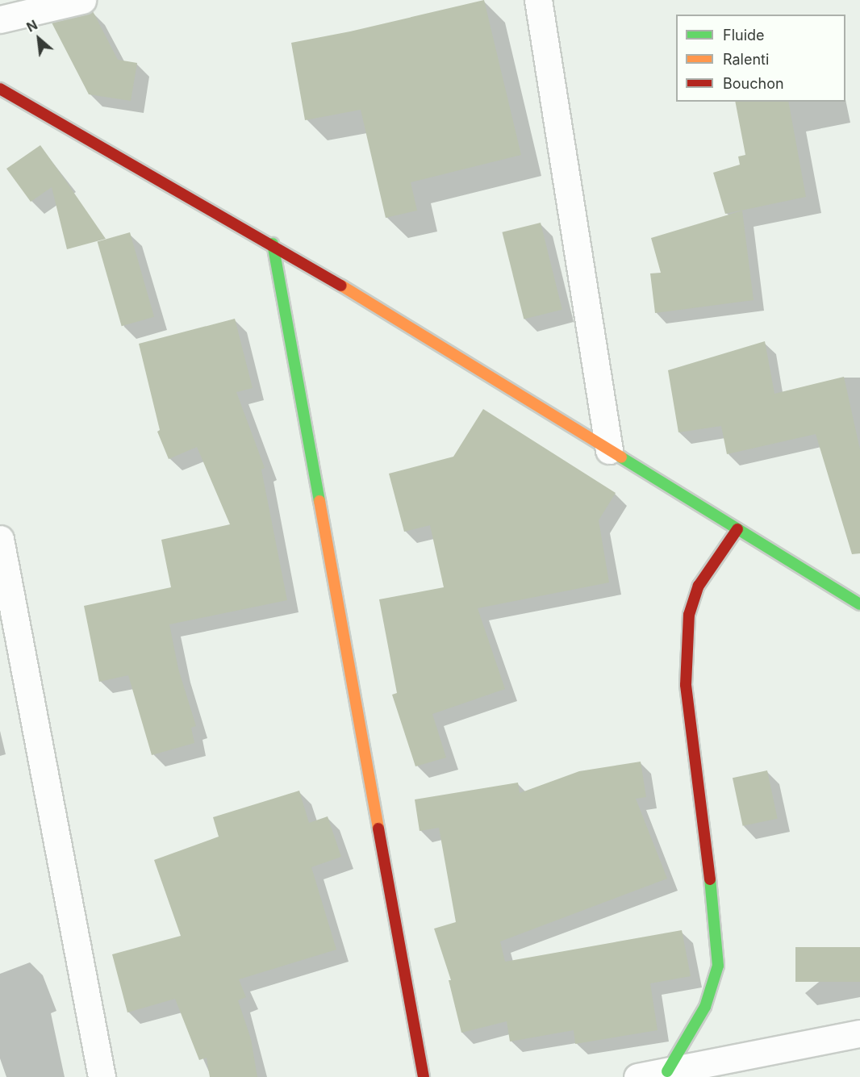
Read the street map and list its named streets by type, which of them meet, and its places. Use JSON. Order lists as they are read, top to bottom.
{
  "legend": ["Fluide", "Ralenti", "Bouchon"],
  "north": "top left"
}
